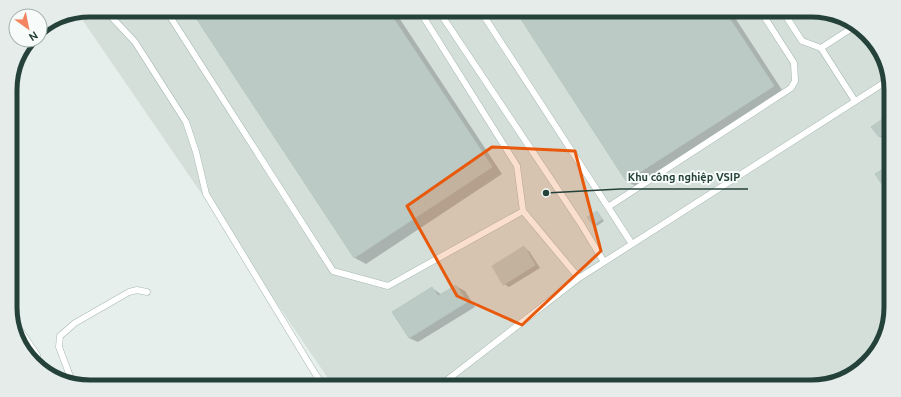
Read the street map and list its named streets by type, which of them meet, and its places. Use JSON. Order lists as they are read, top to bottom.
{
  "places": ["Khu công nghiệp VSIP"],
  "north": "bottom right"
}
